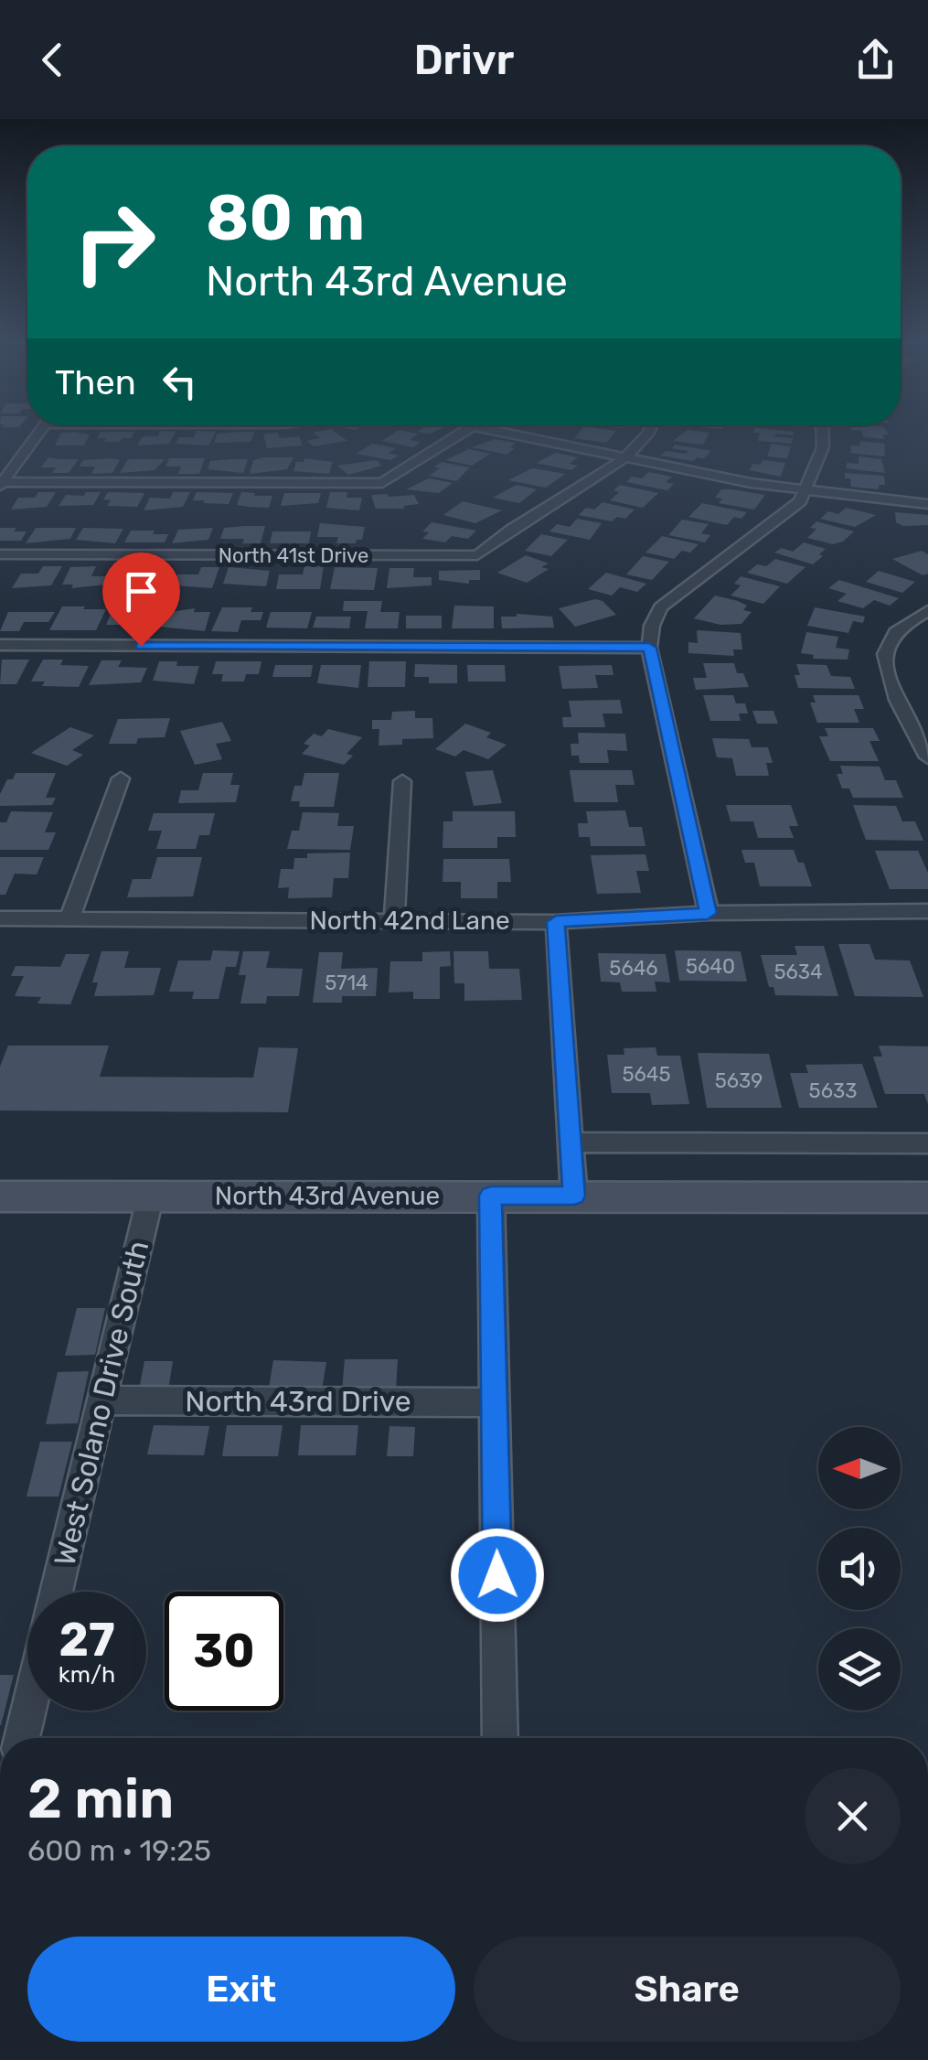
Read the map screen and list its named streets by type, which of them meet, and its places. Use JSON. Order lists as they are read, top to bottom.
{
  "streets": {
    "main road": ["North 43rd Avenue"],
    "street": [
      "North 41st Drive",
      "North 42nd Lane",
      "North 43rd Drive",
      "West Solano Drive South"
    ]
  },
  "crossings": [
    ["North 43rd Avenue", "West Solano Drive South"],
    ["North 43rd Drive", "West Solano Drive South"]
  ],
  "house_numbers": [
    "5640",
    "5646",
    "5634",
    "5714",
    "5645",
    "5639",
    "5633"
  ],
  "north": "left",
  "page": {
    "header": "Drivr",
    "turn": ["80 m", "North 43rd Avenue"],
    "then": "Then",
    "speed": "27 km/h",
    "limit": "30",
    "heading": ["2 min", "600 m · 19:25"],
    "buttons": ["Exit", "Share"]
  }
}
